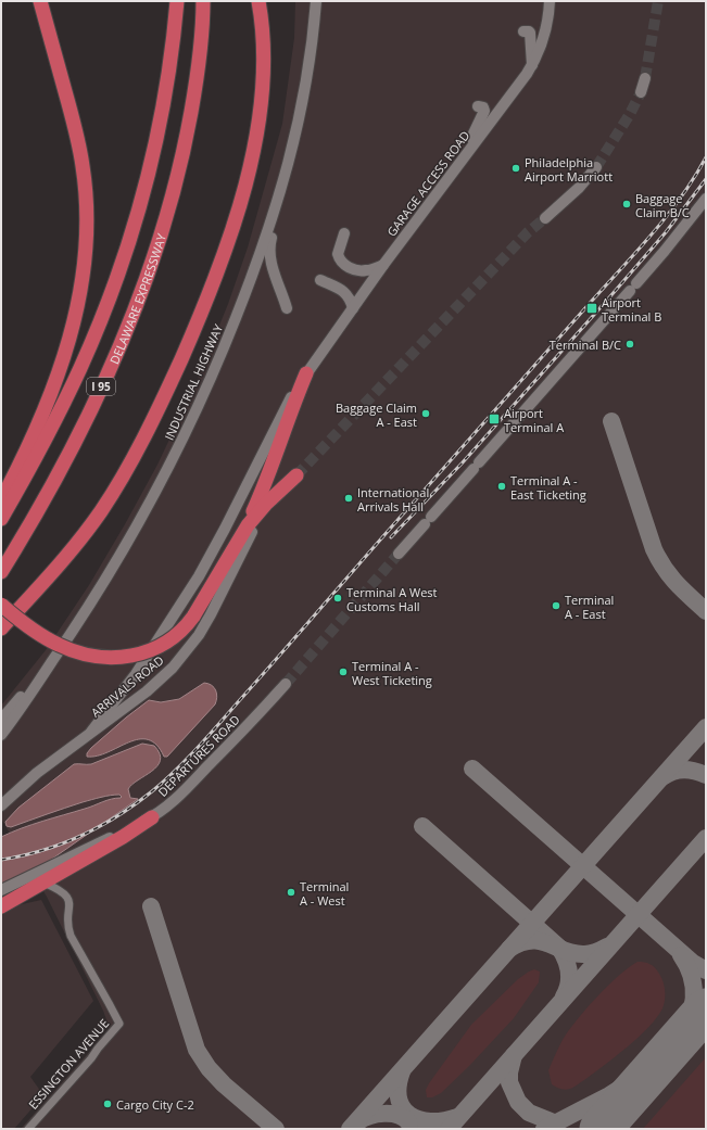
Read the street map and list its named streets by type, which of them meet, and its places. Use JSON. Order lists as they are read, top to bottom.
{
  "streets": {
    "highway": ["DELAWARE EXPRESSWAY", "I 95"],
    "street": [
      "GARAGE ACCESS ROAD",
      "INDUSTRIAL HIGHWAY",
      "ARRIVALS ROAD",
      "DEPARTURES ROAD",
      "ESSINGTON AVENUE"
    ]
  },
  "crossings": [
    ["GARAGE ACCESS ROAD", "ARRIVALS ROAD"]
  ],
  "places": {
    "other": [
      "Philadelphia Airport Marriott",
      "Baggage Claim B/C",
      "Terminal B/C",
      "Baggage Claim A - East",
      "Terminal A - East Ticketing",
      "International Arrivals Hall",
      "Terminal A West Customs Hall",
      "Terminal A - East",
      "Terminal A - West Ticketing",
      "Terminal A - West",
      "Cargo City C-2"
    ],
    "transit": ["Airport Terminal B", "Airport Terminal A"]
  }
}
